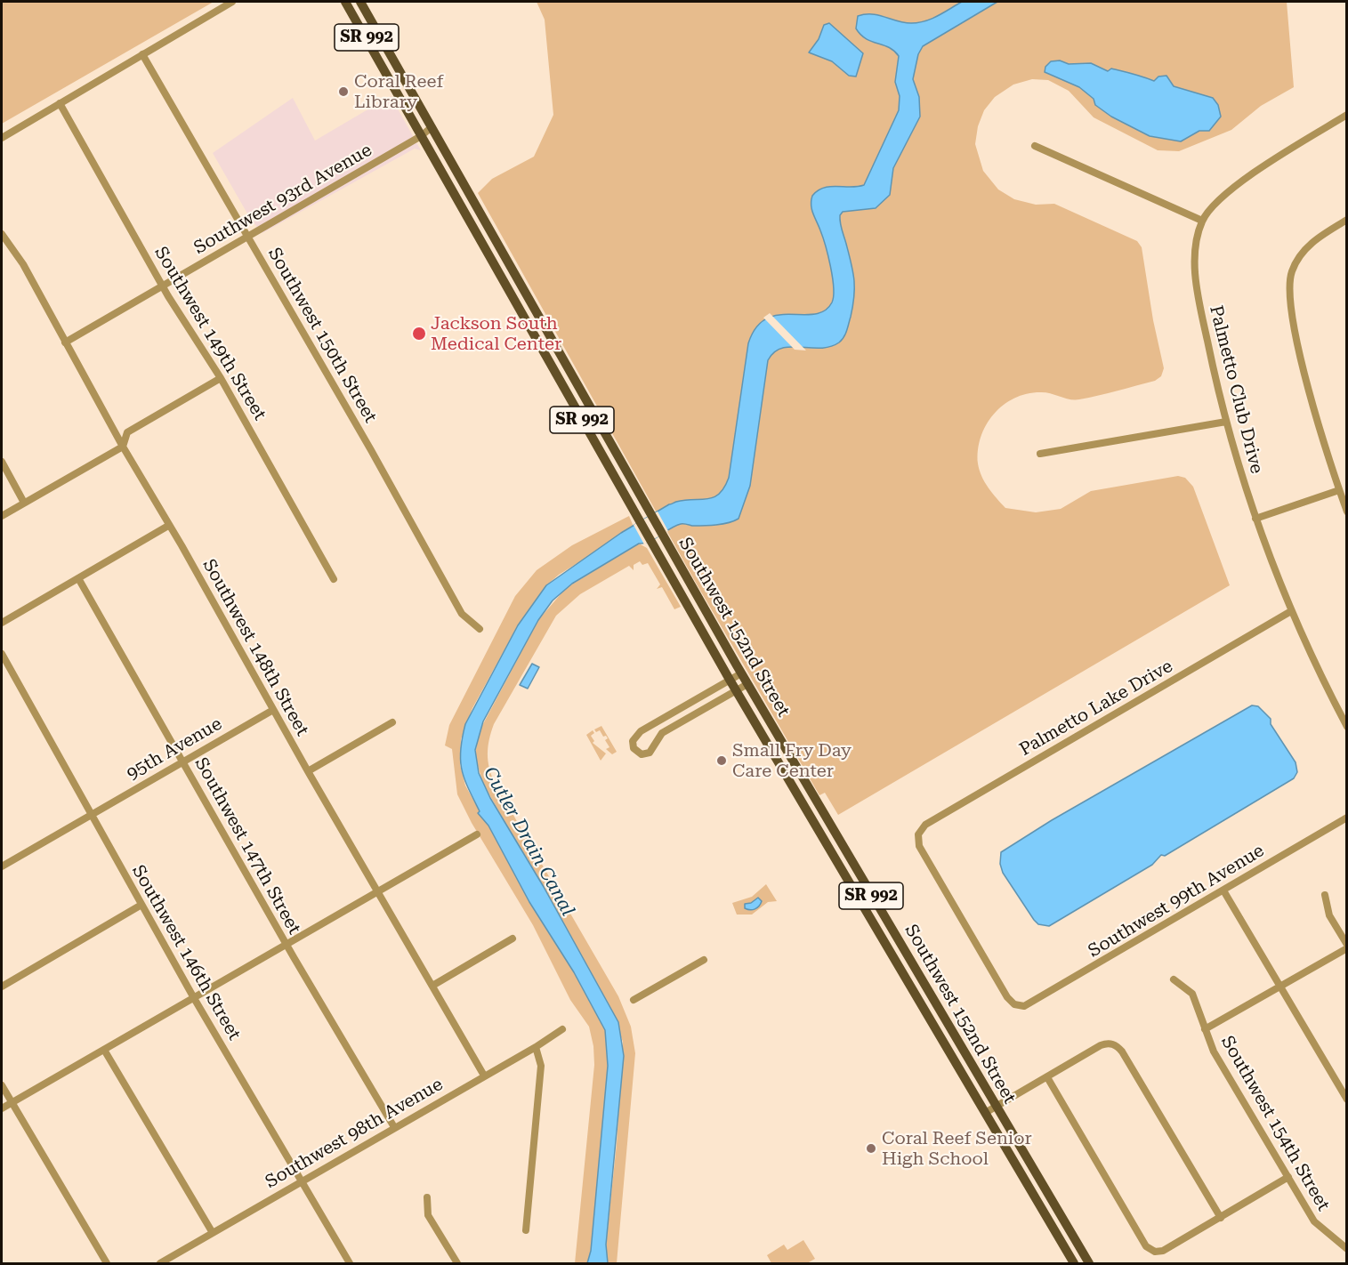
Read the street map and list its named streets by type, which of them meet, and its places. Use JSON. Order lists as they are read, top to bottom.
{
  "streets": {
    "main road": ["SR 992", "Southwest 152nd Street"],
    "street": [
      "Southwest 93rd Avenue",
      "Southwest 149th Street",
      "Southwest 150th Street",
      "Palmetto Club Drive",
      "Southwest 148th Street",
      "Palmetto Lake Drive",
      "95th Avenue",
      "Southwest 147th Street",
      "Southwest 99th Avenue",
      "Southwest 146th Street",
      "Southwest 154th Street",
      "Southwest 98th Avenue"
    ]
  },
  "crossings": [
    ["Southwest 93rd Avenue", "Southwest 149th Street"],
    ["Southwest 93rd Avenue", "Southwest 150th Street"],
    ["Southwest 93rd Avenue", "Southwest 152nd Street"],
    ["Southwest 93rd Avenue", "Southwest 148th Street"],
    ["Palmetto Club Drive", "Palmetto Lake Drive"],
    ["Southwest 148th Street", "95th Avenue"],
    ["Southwest 148th Street", "Southwest 98th Avenue"],
    ["Palmetto Lake Drive", "Southwest 99th Avenue"],
    ["95th Avenue", "Southwest 147th Street"],
    ["95th Avenue", "Southwest 146th Street"],
    ["Southwest 147th Street", "Southwest 98th Avenue"],
    ["Southwest 146th Street", "Southwest 98th Avenue"]
  ],
  "water": ["Cutler Drain Canal"],
  "places": [
    "Coral Reef Library",
    "Jackson South Medical Center",
    "Small Fry Day Care Center",
    "Coral Reef Senior High School"
  ]
}
